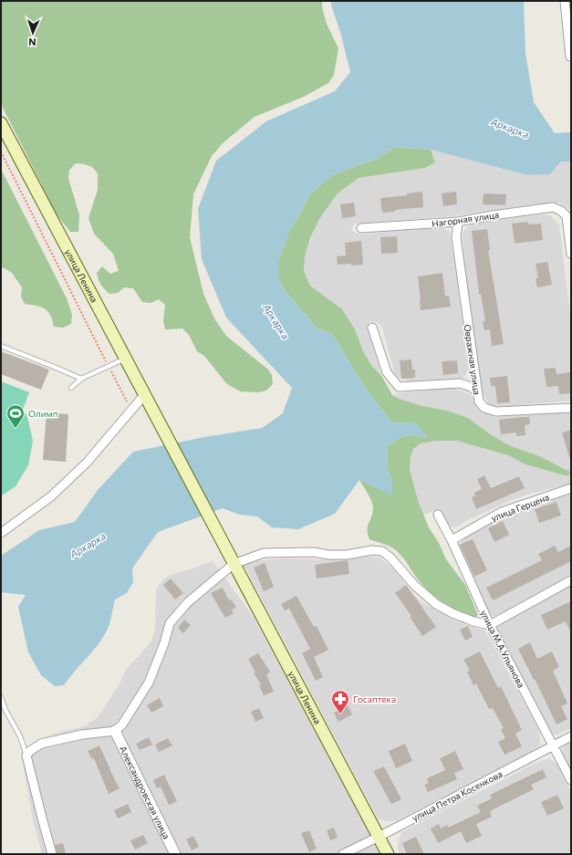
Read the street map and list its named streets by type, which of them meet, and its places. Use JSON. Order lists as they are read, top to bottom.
{
  "streets": {
    "main road": ["улица Ленина"],
    "street": [
      "Нагорная улица",
      "Овражная улица",
      "улица Герцена",
      "улица М.А.Ульянова",
      "Александровская улица",
      "улица Петра Косенкова"
    ]
  },
  "crossings": [
    ["Нагорная улица", "Овражная улица"],
    ["улица Ленина", "улица Петра Косенкова"],
    ["улица Герцена", "улица М.А.Ульянова"],
    ["улица М.А.Ульянова", "улица Петра Косенкова"]
  ],
  "water": ["Аркарка"],
  "places": {
    "sports": ["Олимп"],
    "pharmacy": ["Госаптека"]
  },
  "north": "bottom"
}
